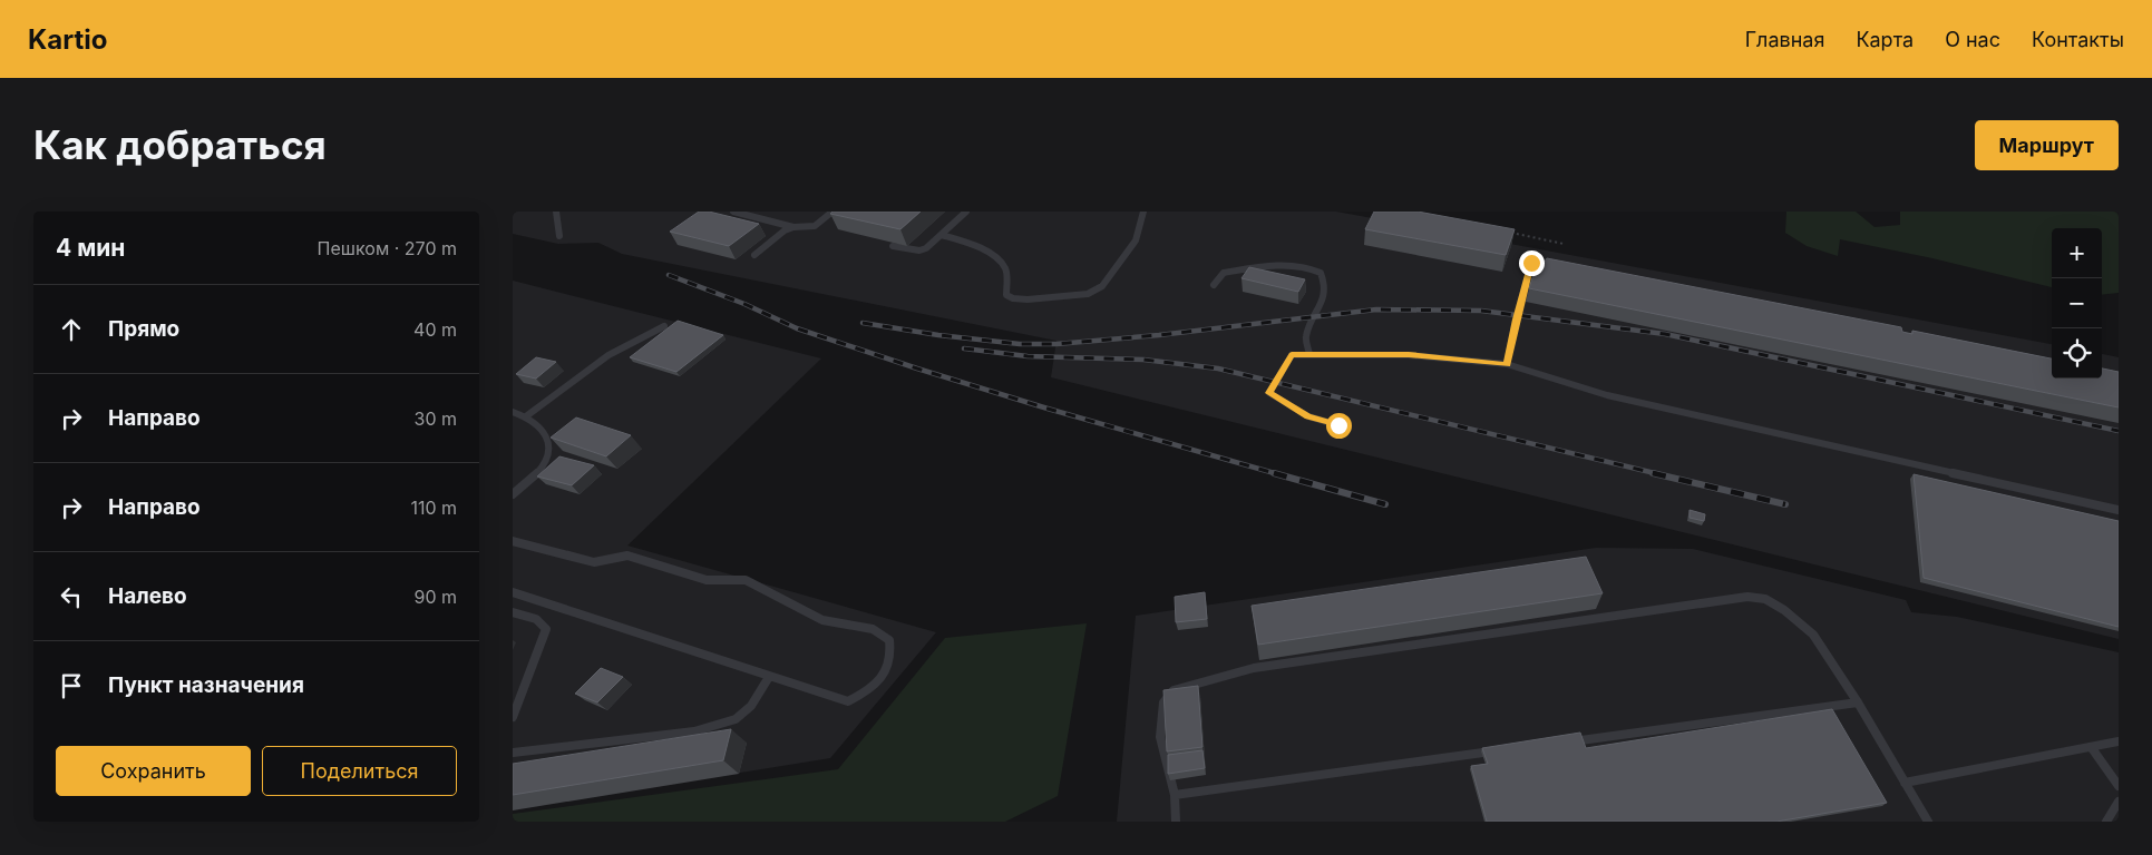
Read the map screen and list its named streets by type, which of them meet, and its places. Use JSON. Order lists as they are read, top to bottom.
{
  "page": {
    "header": "Kartio",
    "nav": [
      "Главная",
      "Карта",
      "О нас",
      "Контакты"
    ],
    "buttons": [
      "Маршрут",
      ["Сохранить", "Поделиться"]
    ],
    "title": "Как добраться",
    "heading": ["4 мин", "Пешком · 270 m"],
    "map_buttons": ["+", "−"],
    "list": [
      ["Прямо", "40 m"],
      ["Направо", "30 m"],
      ["Направо", "110 m"],
      ["Налево", "90 m"],
      "Пункт назначения"
    ]
  }
}
